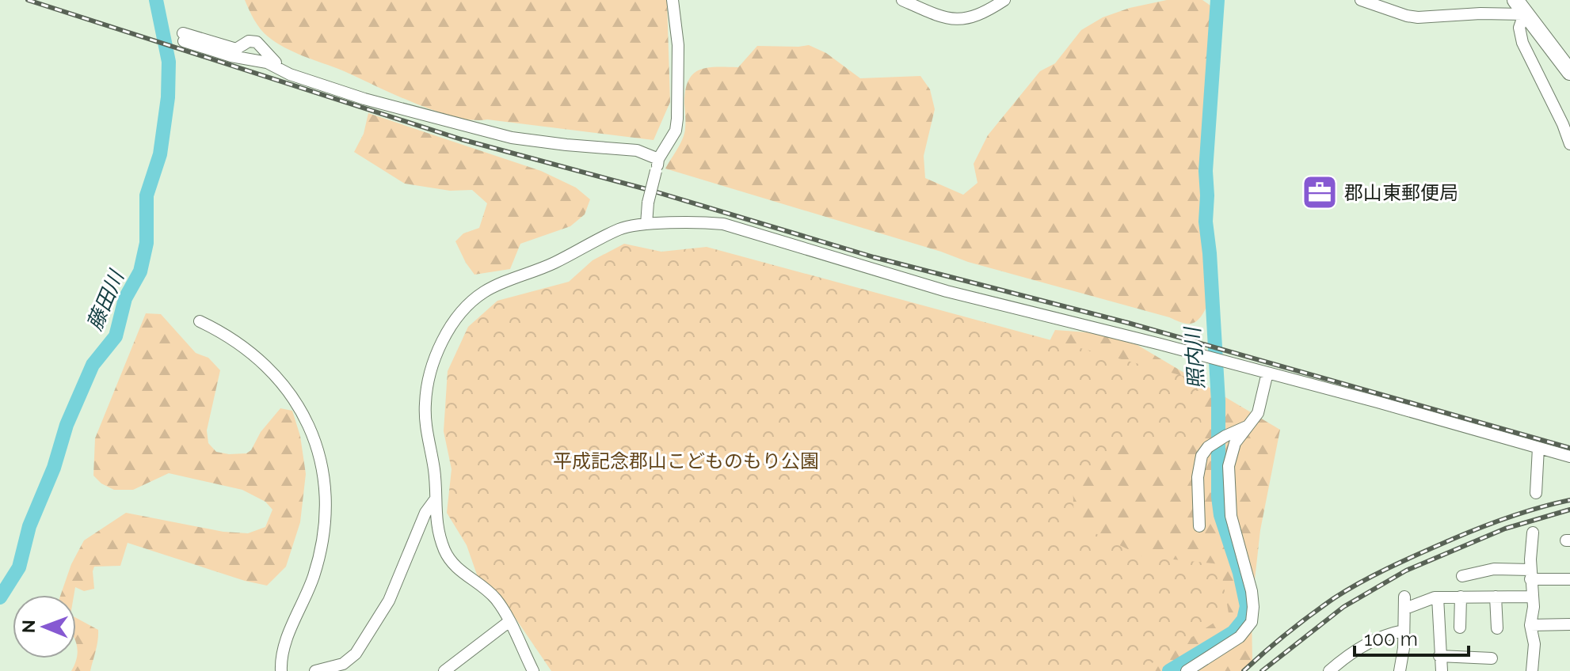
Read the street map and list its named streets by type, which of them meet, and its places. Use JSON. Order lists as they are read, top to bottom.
{
  "water": ["藤田川", "照内川"],
  "parks": ["平成記念郡山こどものもり公園"],
  "places": {
    "office": ["郡山東郵便局"]
  },
  "scale_bar": "100 m",
  "north": "left"
}
